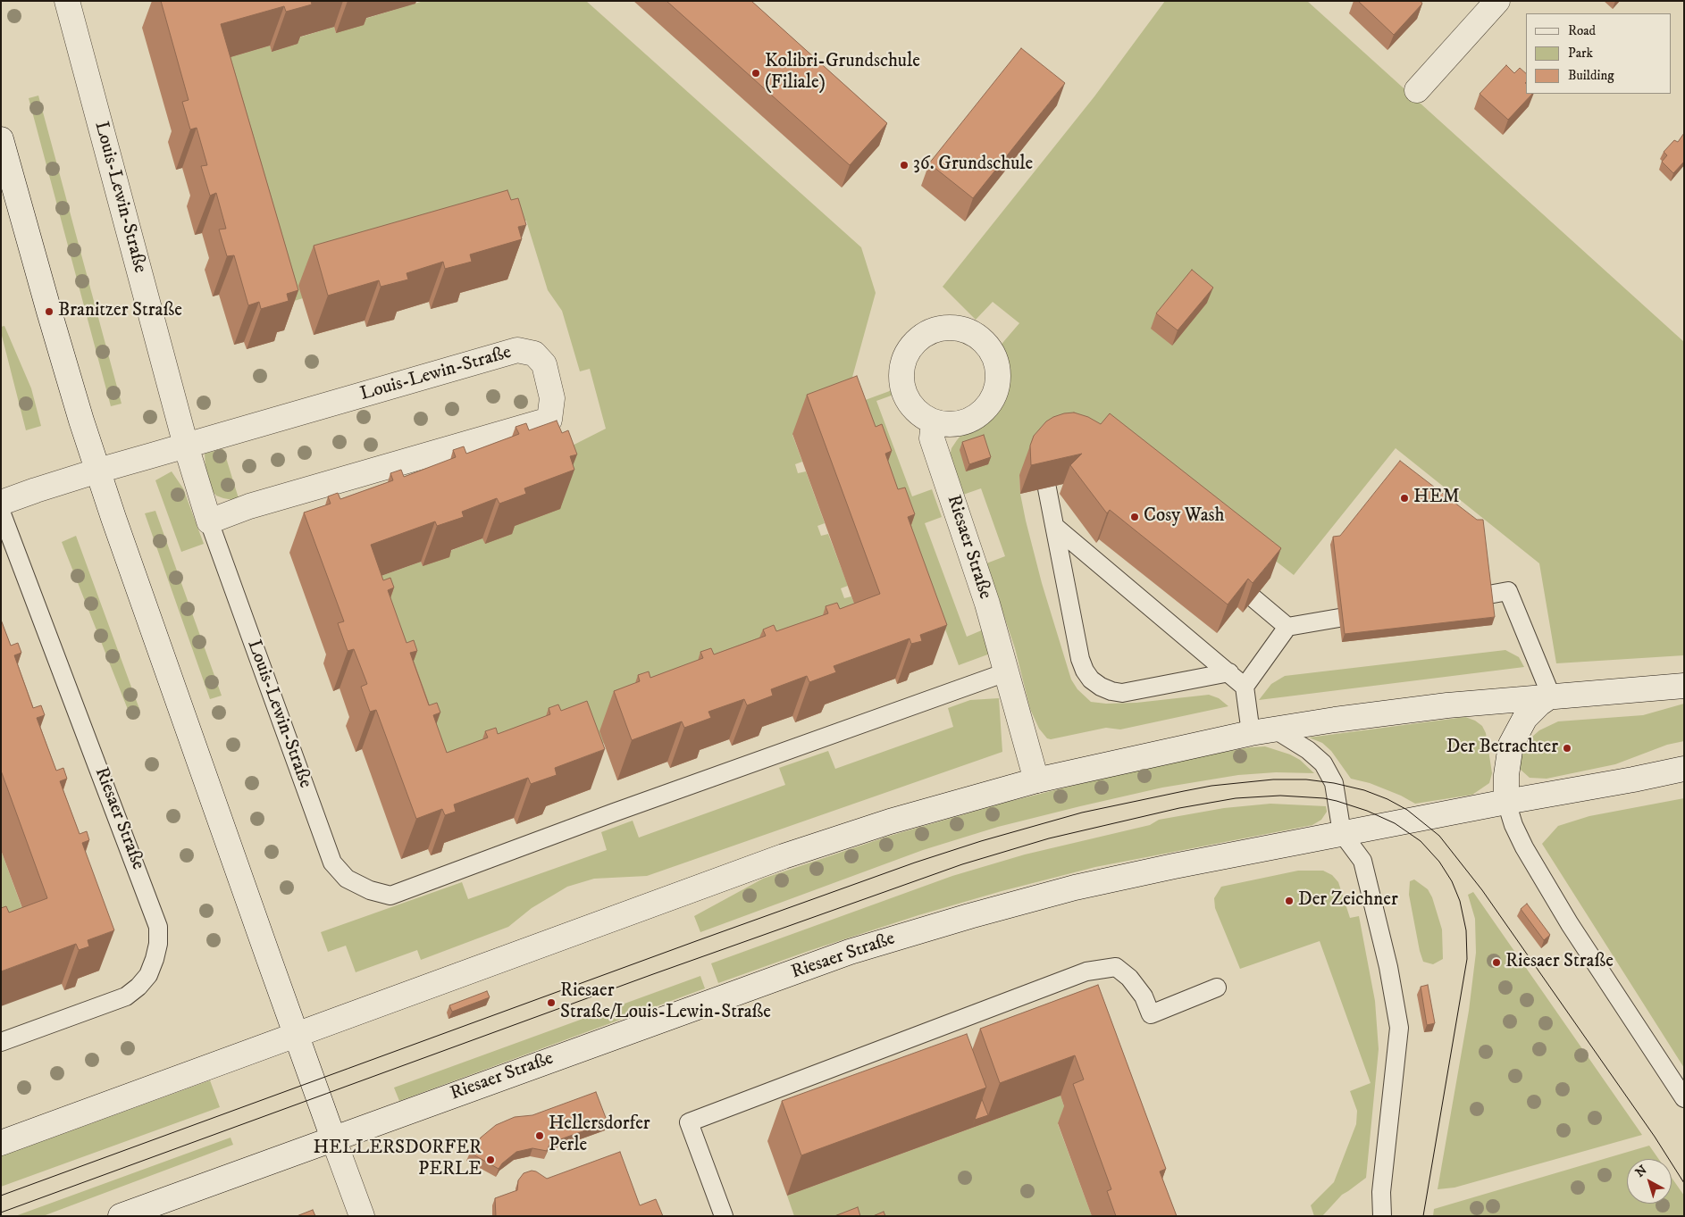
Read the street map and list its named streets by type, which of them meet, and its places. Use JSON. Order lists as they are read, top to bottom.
{
  "streets": {
    "main road": ["Louis-Lewin-Straße", "Riesaer Straße"]
  },
  "crossings": [
    ["Louis-Lewin-Straße", "Riesaer Straße"]
  ],
  "places": [
    "Kolibri-Grundschule (Filiale)",
    "36. Grundschule",
    "Branitzer Straße",
    "HEM",
    "Cosy Wash",
    "Der Betrachter",
    "Der Zeichner",
    "Riesaer Straße",
    "Riesaer Straße/Louis-Lewin-Straße",
    "Hellersdorfer Perle",
    "HELLERSDORFER PERLE"
  ],
  "legend": ["Road", "Park", "Building"],
  "north": "top left"
}
